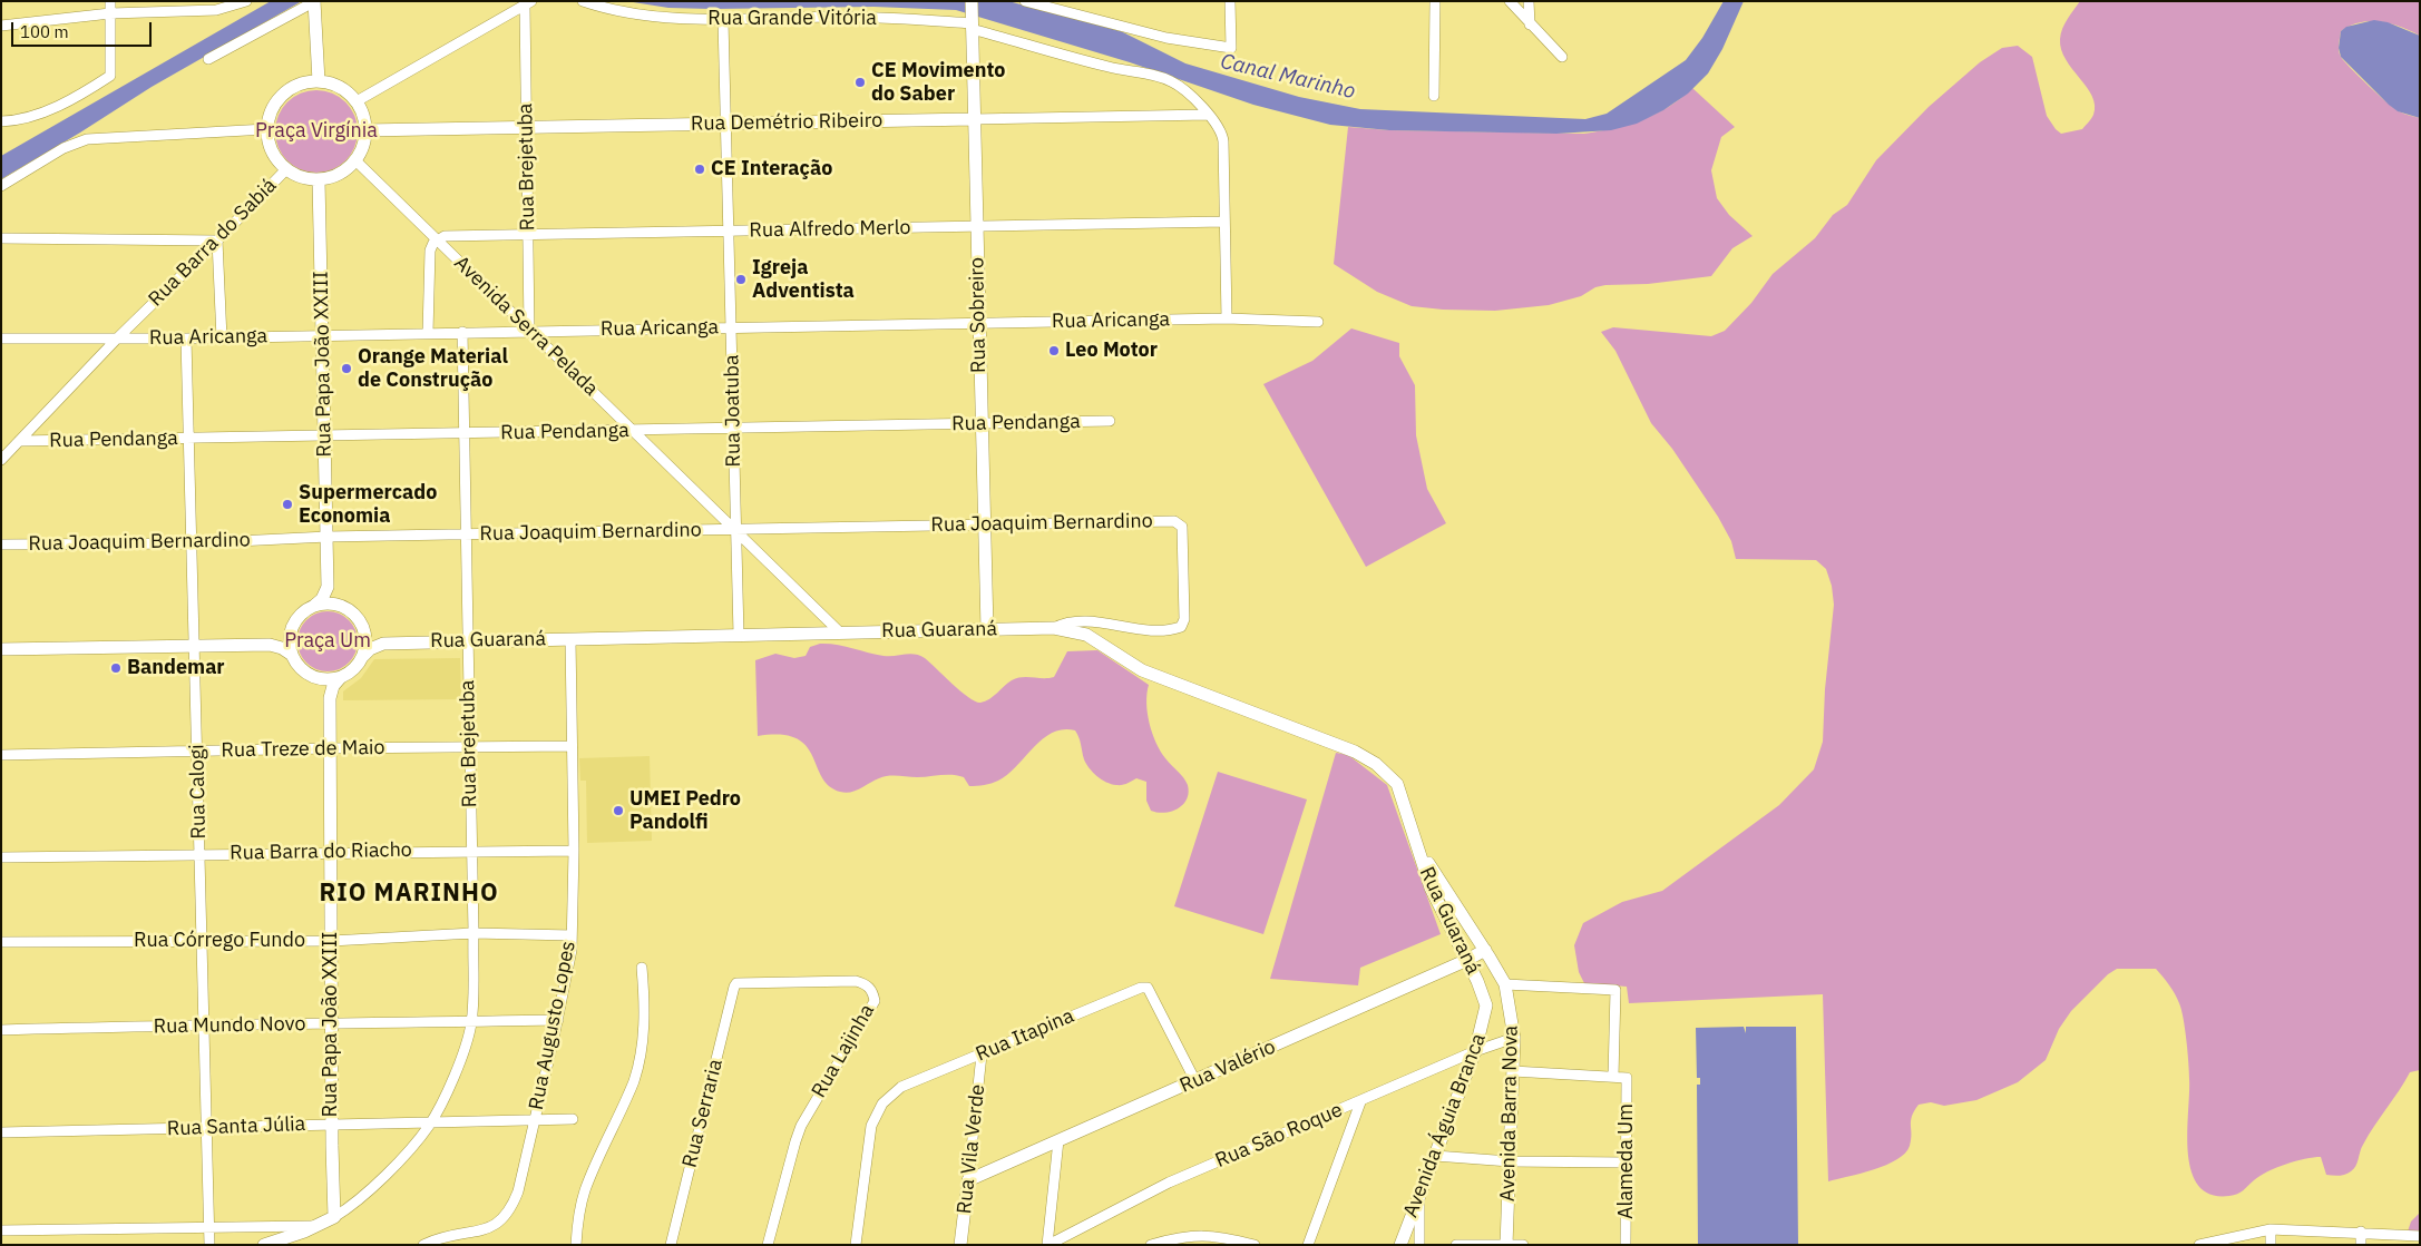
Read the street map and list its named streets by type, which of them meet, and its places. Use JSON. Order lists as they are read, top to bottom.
{
  "streets": {
    "street": [
      "Rua Grande Vitória",
      "Rua Demétrio Ribeiro",
      "Rua Brejetuba",
      "Rua Alfredo Merlo",
      "Rua Barra do Sabiá",
      "Rua Sobreiro",
      "Rua Aricanga",
      "Avenida Serra Pelada",
      "Rua Papa João XXIII",
      "Rua Joatuba",
      "Rua Pendanga",
      "Rua Joaquim Bernardino",
      "Rua Guaraná",
      "Rua Treze de Maio",
      "Rua Calogi",
      "Rua Barra do Riacho",
      "Rua Córrego Fundo",
      "Rua Mundo Novo",
      "Rua Augusto Lopes",
      "Rua Itapina",
      "Rua Lajinha",
      "Rua Valério",
      "Rua Serraria",
      "Avenida Barra Nova",
      "Avenida Águia Branca",
      "Rua Santa Júlia",
      "Rua São Roque",
      "Rua Vila Verde",
      "Alameda Um"
    ]
  },
  "crossings": [
    ["Rua Grande Vitória", "Rua Demétrio Ribeiro"],
    ["Rua Grande Vitória", "Rua Alfredo Merlo"],
    ["Rua Grande Vitória", "Rua Sobreiro"],
    ["Rua Grande Vitória", "Rua Aricanga"],
    ["Rua Grande Vitória", "Rua Joatuba"],
    ["Rua Demétrio Ribeiro", "Rua Brejetuba"],
    ["Rua Demétrio Ribeiro", "Rua Barra do Sabiá"],
    ["Rua Demétrio Ribeiro", "Rua Sobreiro"],
    ["Rua Demétrio Ribeiro", "Avenida Serra Pelada"],
    ["Rua Demétrio Ribeiro", "Rua Papa João XXIII"],
    ["Rua Demétrio Ribeiro", "Rua Joatuba"],
    ["Rua Brejetuba", "Rua Alfredo Merlo"],
    ["Rua Brejetuba", "Rua Aricanga"],
    ["Rua Brejetuba", "Avenida Serra Pelada"],
    ["Rua Brejetuba", "Rua Papa João XXIII"],
    ["Rua Brejetuba", "Rua Pendanga"],
    ["Rua Brejetuba", "Rua Joaquim Bernardino"],
    ["Rua Brejetuba", "Rua Guaraná"],
    ["Rua Brejetuba", "Rua Treze de Maio"],
    ["Rua Brejetuba", "Rua Barra do Riacho"],
    ["Rua Brejetuba", "Rua Córrego Fundo"],
    ["Rua Brejetuba", "Rua Mundo Novo"],
    ["Rua Brejetuba", "Rua Santa Júlia"],
    ["Rua Alfredo Merlo", "Rua Sobreiro"],
    ["Rua Alfredo Merlo", "Avenida Serra Pelada"],
    ["Rua Alfredo Merlo", "Rua Joatuba"],
    ["Rua Barra do Sabiá", "Rua Aricanga"],
    ["Rua Barra do Sabiá", "Avenida Serra Pelada"],
    ["Rua Barra do Sabiá", "Rua Papa João XXIII"],
    ["Rua Barra do Sabiá", "Rua Pendanga"],
    ["Rua Sobreiro", "Rua Aricanga"],
    ["Rua Sobreiro", "Rua Pendanga"],
    ["Rua Sobreiro", "Rua Joaquim Bernardino"],
    ["Rua Sobreiro", "Rua Guaraná"],
    ["Rua Aricanga", "Avenida Serra Pelada"],
    ["Rua Aricanga", "Rua Papa João XXIII"],
    ["Rua Aricanga", "Rua Joatuba"],
    ["Rua Aricanga", "Rua Calogi"],
    ["Avenida Serra Pelada", "Rua Papa João XXIII"],
    ["Avenida Serra Pelada", "Rua Joatuba"],
    ["Avenida Serra Pelada", "Rua Pendanga"],
    ["Avenida Serra Pelada", "Rua Joaquim Bernardino"],
    ["Avenida Serra Pelada", "Rua Guaraná"],
    ["Rua Papa João XXIII", "Rua Pendanga"],
    ["Rua Papa João XXIII", "Rua Joaquim Bernardino"],
    ["Rua Papa João XXIII", "Rua Guaraná"],
    ["Rua Papa João XXIII", "Rua Treze de Maio"],
    ["Rua Papa João XXIII", "Rua Barra do Riacho"],
    ["Rua Papa João XXIII", "Rua Córrego Fundo"],
    ["Rua Papa João XXIII", "Rua Mundo Novo"],
    ["Rua Papa João XXIII", "Rua Santa Júlia"],
    ["Rua Joatuba", "Rua Pendanga"],
    ["Rua Joatuba", "Rua Joaquim Bernardino"],
    ["Rua Joatuba", "Rua Guaraná"],
    ["Rua Pendanga", "Rua Calogi"],
    ["Rua Joaquim Bernardino", "Rua Guaraná"],
    ["Rua Joaquim Bernardino", "Rua Calogi"],
    ["Rua Guaraná", "Rua Augusto Lopes"],
    ["Rua Guaraná", "Rua Valério"],
    ["Rua Guaraná", "Avenida Barra Nova"],
    ["Rua Guaraná", "Avenida Águia Branca"],
    ["Rua Guaraná", "Alameda Um"],
    ["Rua Treze de Maio", "Rua Calogi"],
    ["Rua Treze de Maio", "Rua Augusto Lopes"],
    ["Rua Calogi", "Rua Barra do Riacho"],
    ["Rua Calogi", "Rua Córrego Fundo"],
    ["Rua Calogi", "Rua Mundo Novo"],
    ["Rua Calogi", "Rua Santa Júlia"],
    ["Rua Barra do Riacho", "Rua Augusto Lopes"],
    ["Rua Córrego Fundo", "Rua Augusto Lopes"],
    ["Rua Mundo Novo", "Rua Augusto Lopes"],
    ["Rua Augusto Lopes", "Rua Santa Júlia"],
    ["Rua Itapina", "Rua Valério"],
    ["Rua Itapina", "Rua Vila Verde"],
    ["Rua Lajinha", "Rua Serraria"],
    ["Rua Valério", "Rua Vila Verde"],
    ["Avenida Barra Nova", "Rua São Roque"],
    ["Avenida Barra Nova", "Alameda Um"],
    ["Avenida Águia Branca", "Rua São Roque"]
  ],
  "districts": ["RIO MARINHO"],
  "water": ["Canal Marinho"],
  "parks": ["Praça Virgínia", "Praça Um"],
  "places": [
    "CE Movimento do Saber",
    "CE Interação",
    "Igreja Adventista",
    "Leo Motor",
    "Orange Material de Construção",
    "Supermercado Economia",
    "Bandemar",
    "UMEI Pedro Pandolfi"
  ],
  "scale_bar": "100 m"
}
